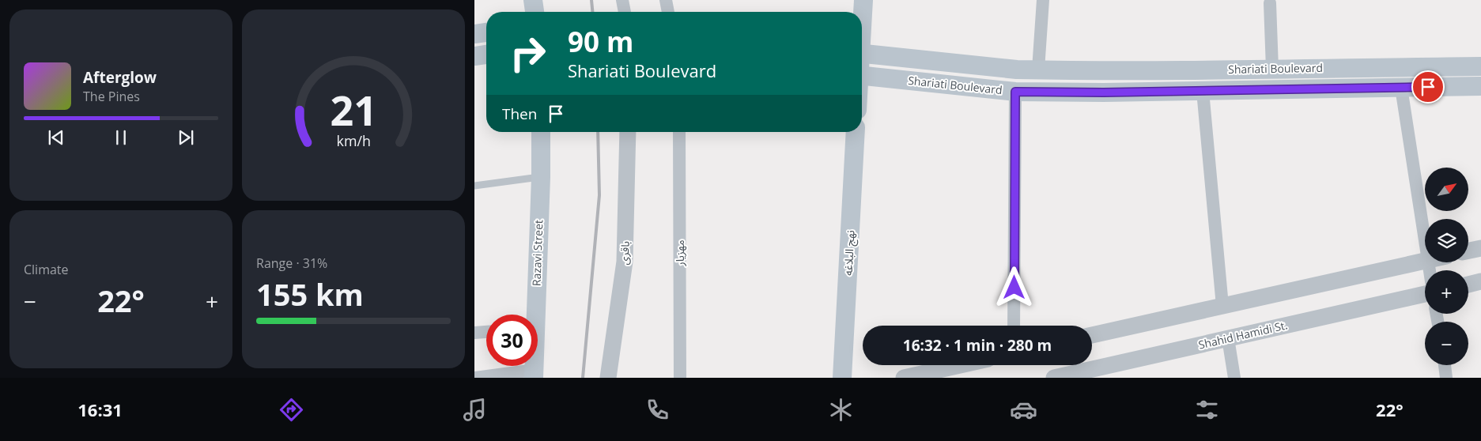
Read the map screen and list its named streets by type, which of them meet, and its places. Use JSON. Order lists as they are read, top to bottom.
{
  "streets": {
    "main road": ["Shariati Boulevard", "Razavi Street", "نهج البلاغه"],
    "street": ["باقری", "مهزیار", "Shahid Hamidi St."]
  },
  "north": "top right",
  "page": {
    "turn": ["90 m", "Shariati Boulevard"],
    "song": ["Afterglow", "The Pines"],
    "then": "Then",
    "map_buttons": ["+", "−"],
    "tile": [
      "Climate",
      ["Range · 31%", "155 km"]
    ],
    "heat": ["−", "22°", "+"],
    "limit": "30",
    "trip": "16:32 · 1 min · 280 m",
    "tabs": ["16:31", "22°"],
    "gauge": ["21", "km/h"]
  }
}
